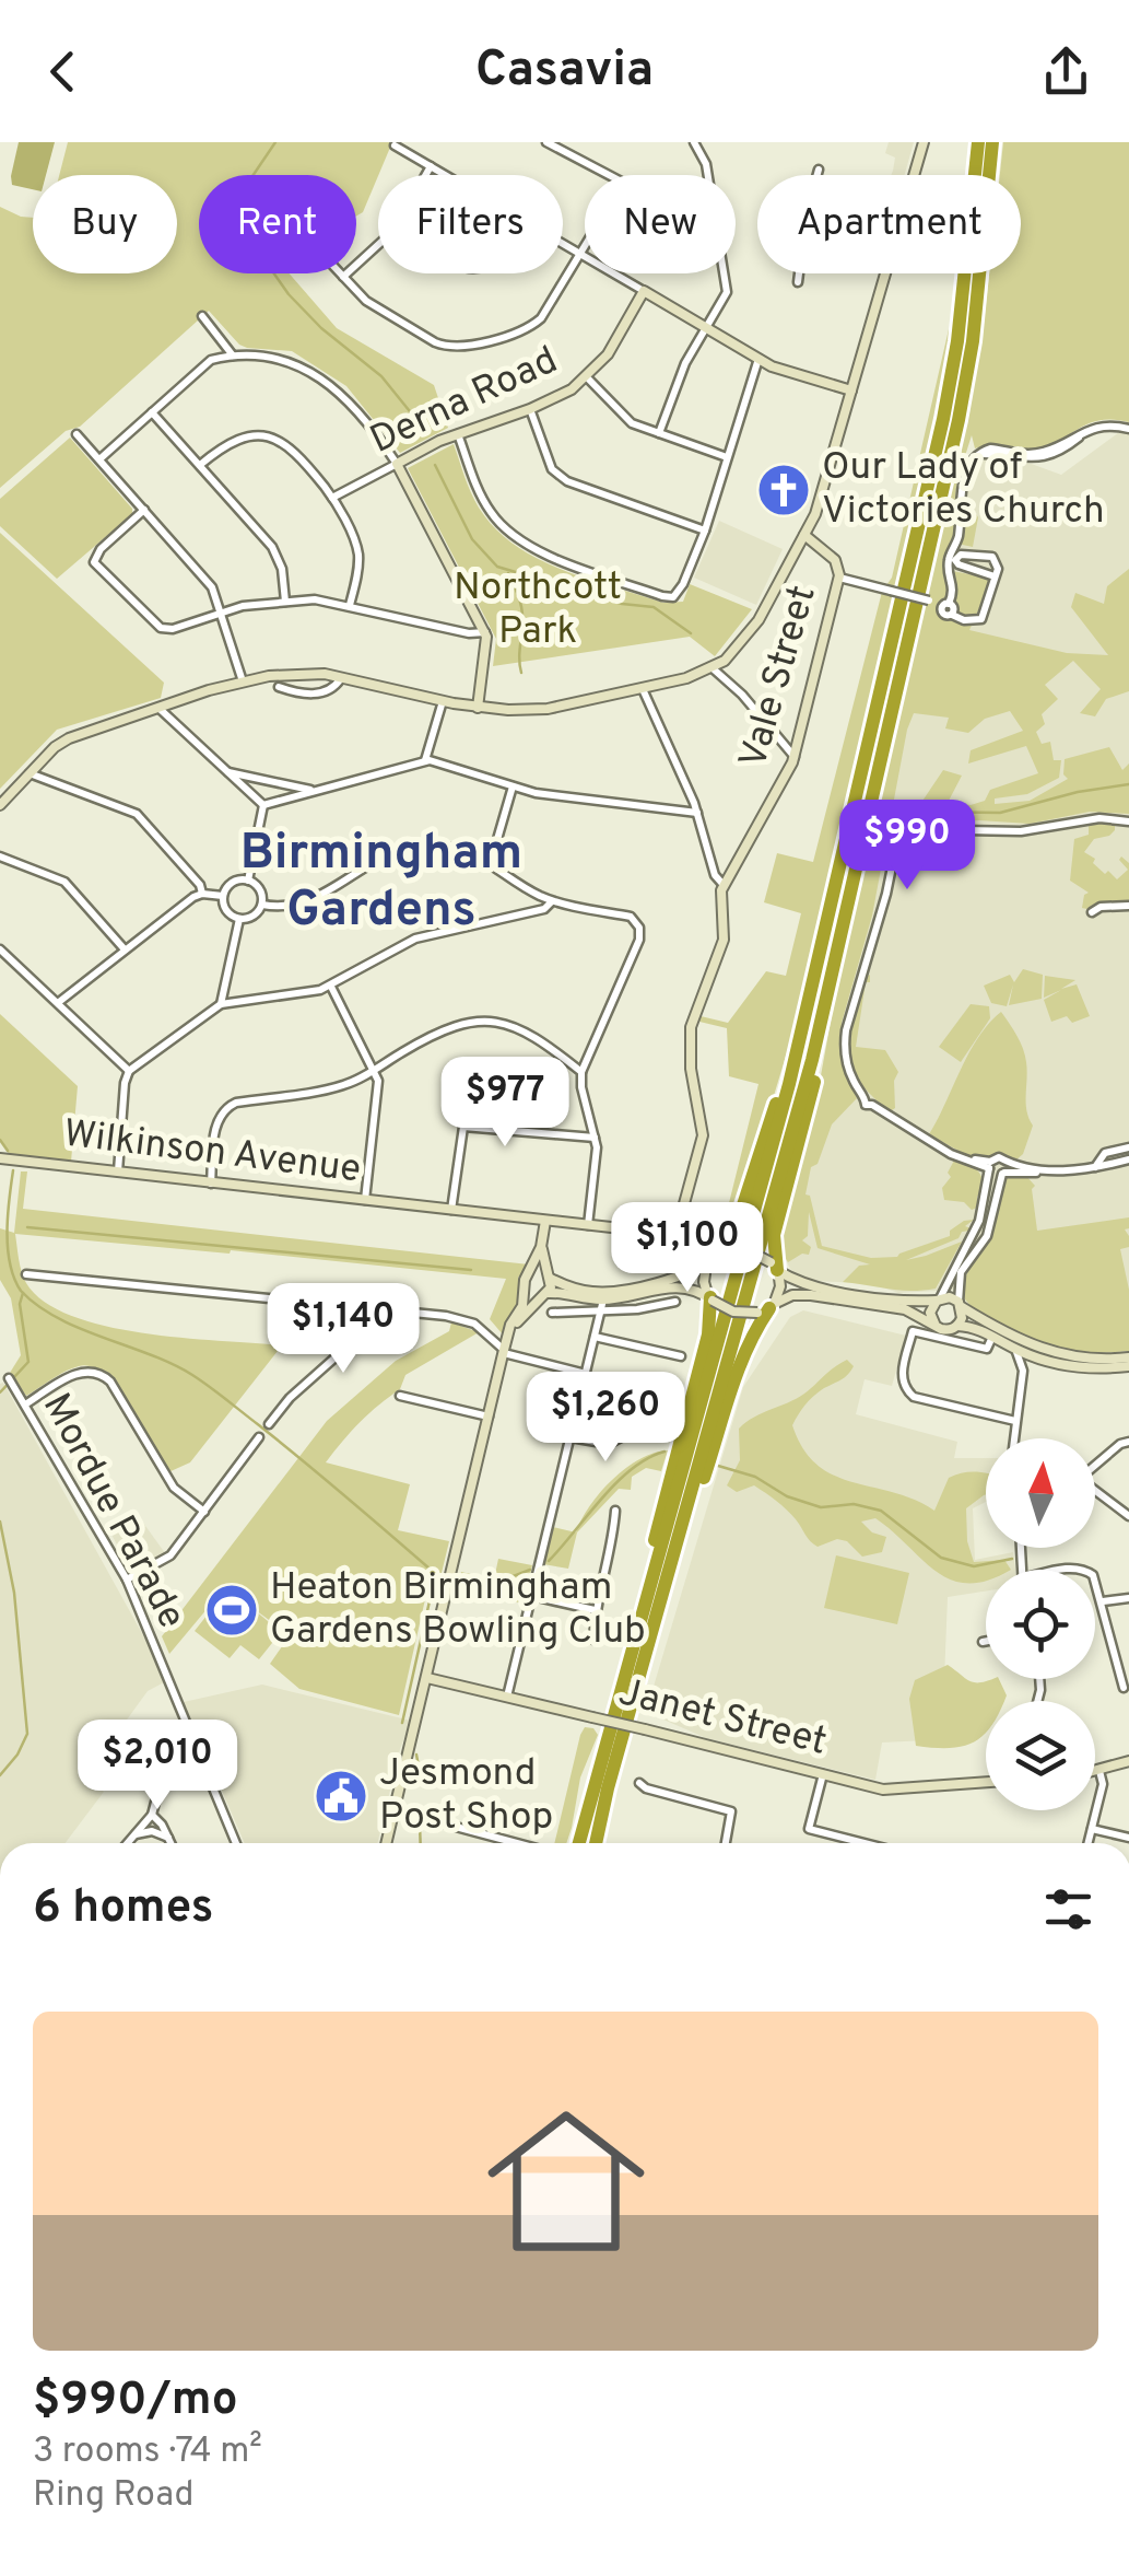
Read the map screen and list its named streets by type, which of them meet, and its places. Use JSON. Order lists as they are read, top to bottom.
{
  "streets": {
    "main road": [
      "Derna Road",
      "Vale Street",
      "Wilkinson Avenue",
      "Janet Street"
    ],
    "street": ["Mordue Parade"]
  },
  "crossings": [
    ["Vale Street", "Wilkinson Avenue"]
  ],
  "districts": ["Birmingham Gardens"],
  "parks": ["Northcott Park"],
  "places": {
    "church": ["Our Lady of Victories Church"],
    "sports": ["Heaton Birmingham Gardens Bowling Club"],
    "public building": ["Jesmond Post Shop"]
  },
  "north": "top",
  "page": {
    "header": "Casavia",
    "chip": [
      "Buy",
      "Rent",
      "Filters",
      "New",
      "Apartment"
    ],
    "price": [
      "$990",
      "$977",
      "$1,100",
      "$1,140",
      "$1,260",
      "$2,010"
    ],
    "heading": "6 homes",
    "list": [
      {
        "name": "$990/mo",
        "note": "3 rooms · 74 m² · Ring Road"
      }
    ]
  }
}
